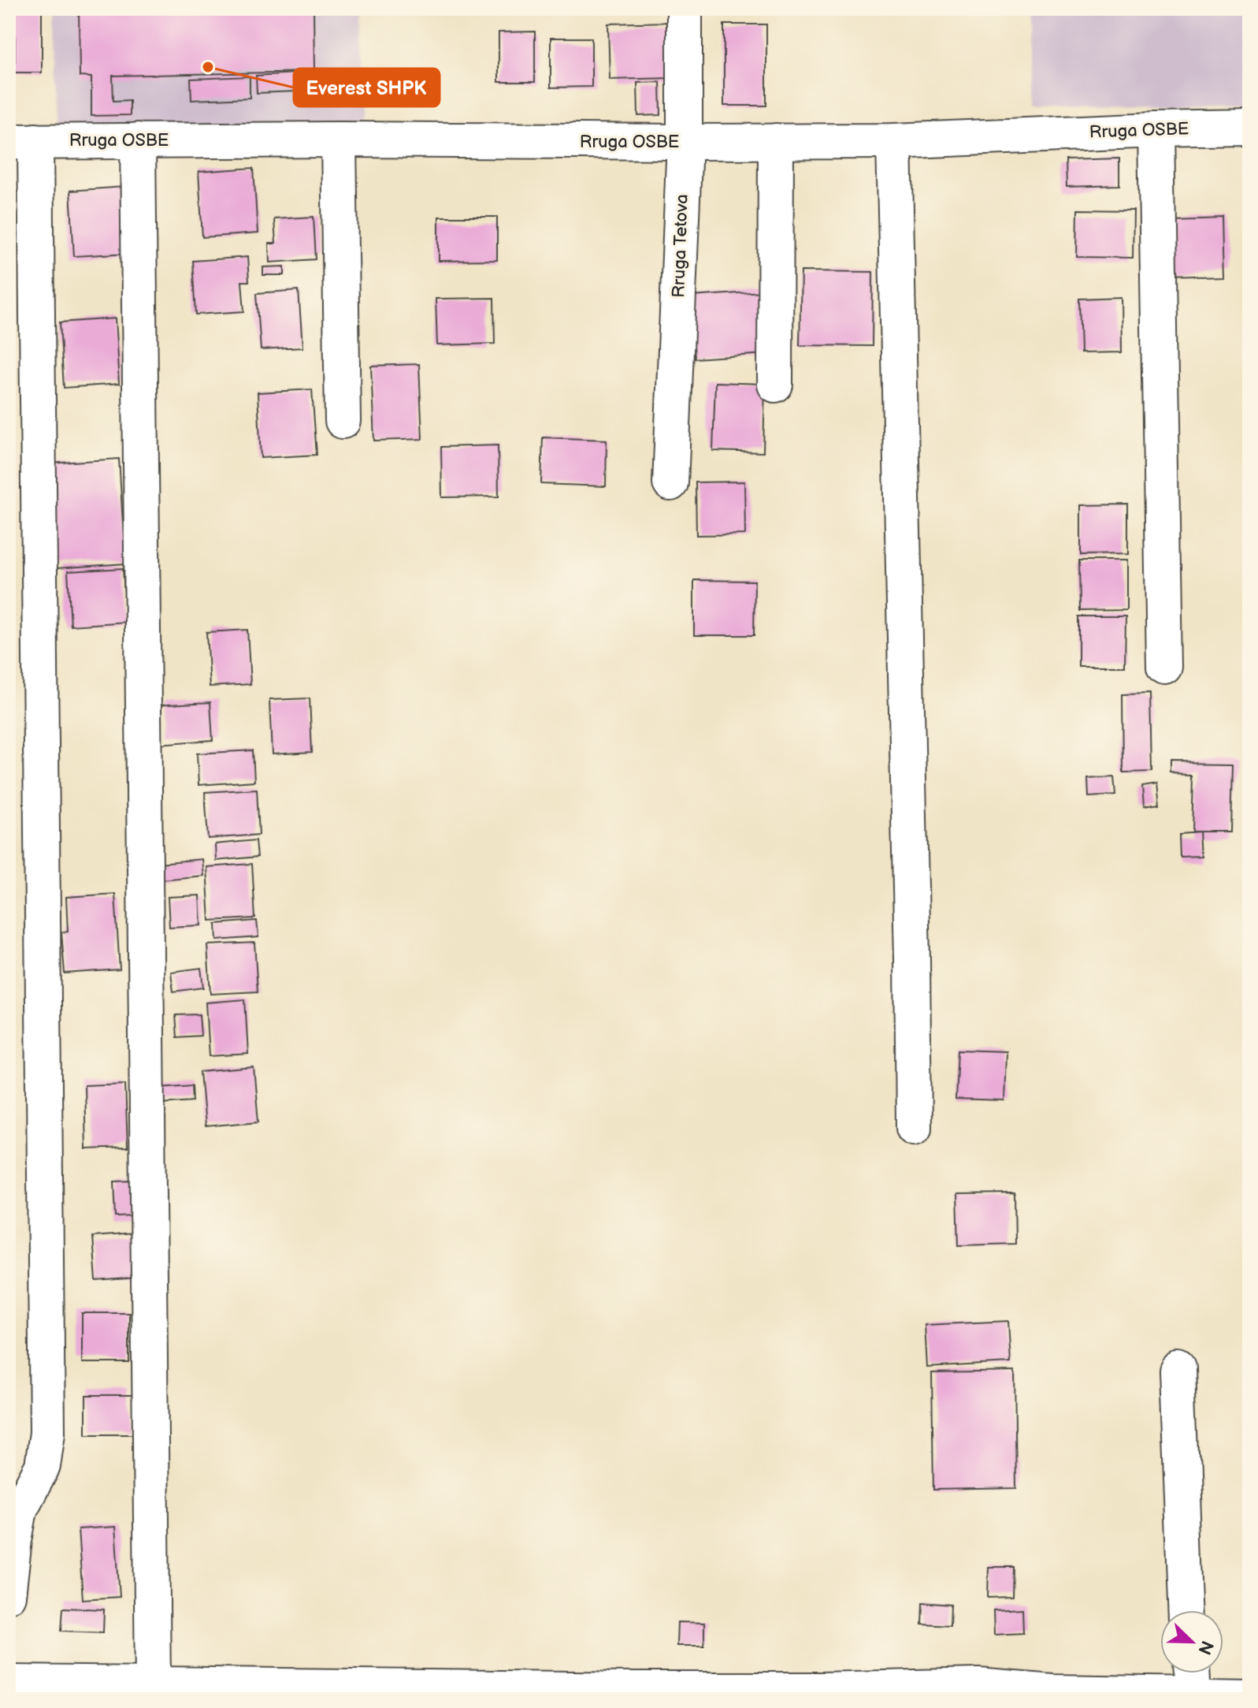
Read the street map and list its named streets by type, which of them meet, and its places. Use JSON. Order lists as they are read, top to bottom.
{
  "streets": {
    "street": ["Rruga OSBE", "Rruga Tetova"]
  },
  "crossings": [
    ["Rruga OSBE", "Rruga Tetova"]
  ],
  "places": ["Everest SHPK"],
  "north": "bottom right"
}
